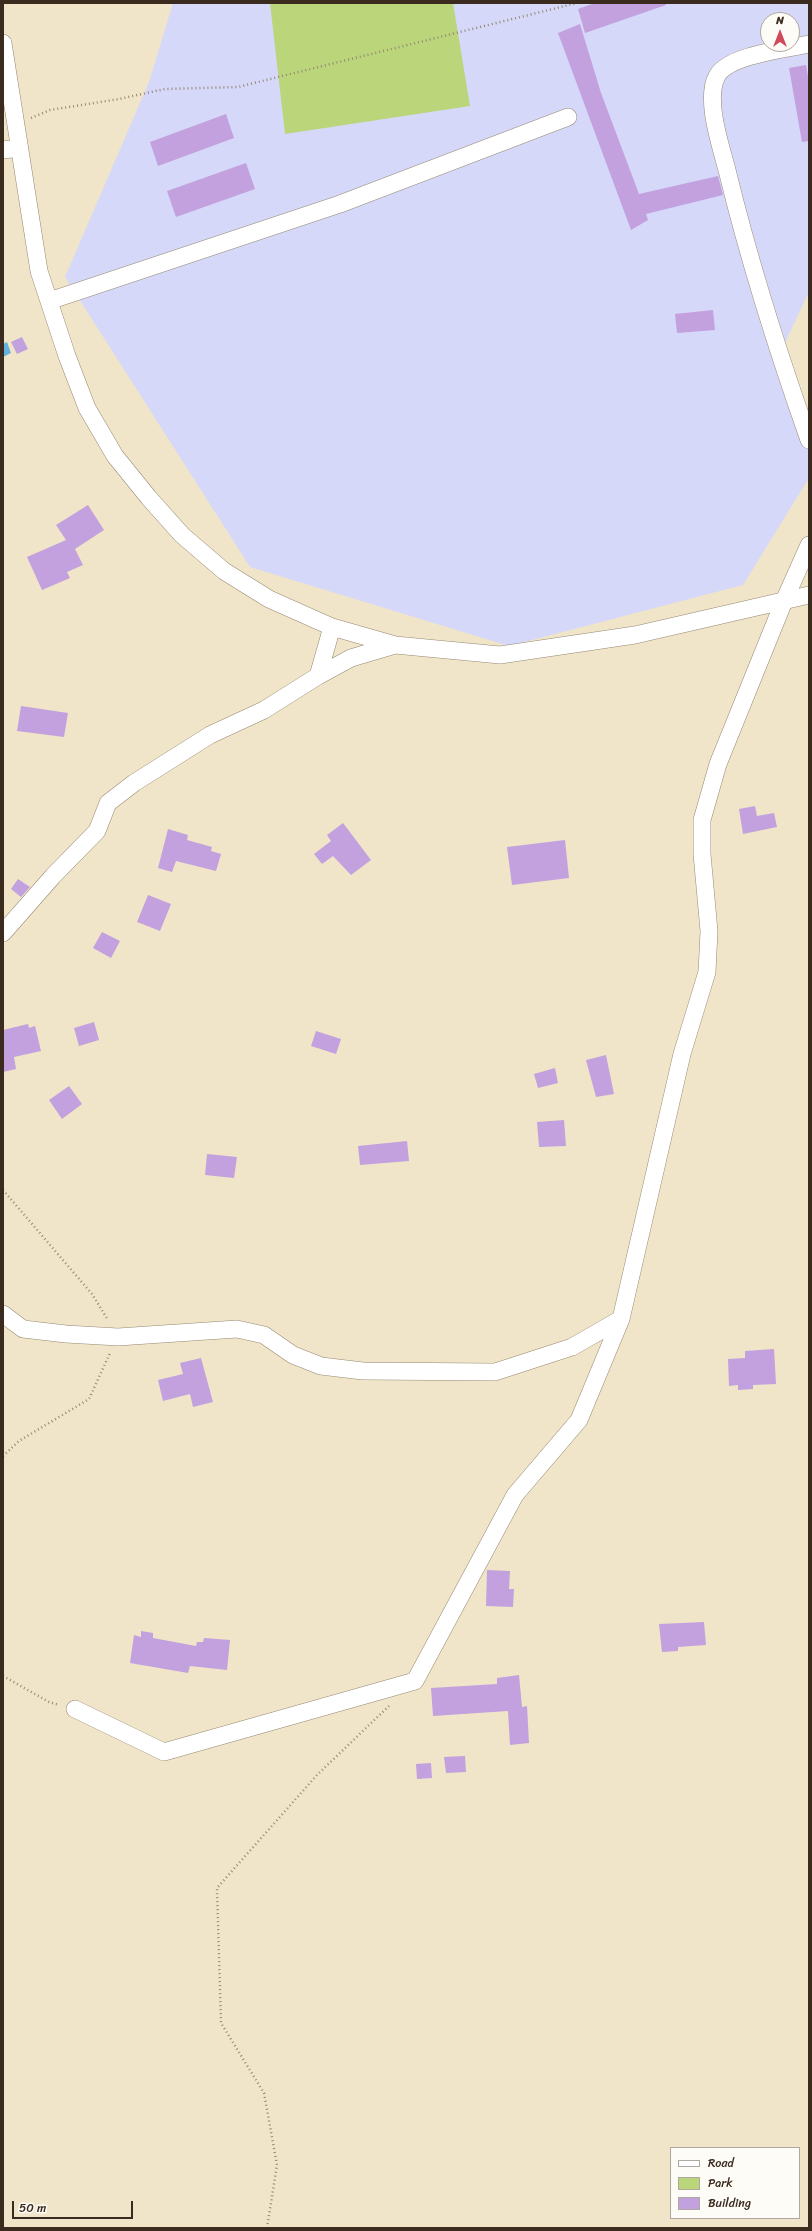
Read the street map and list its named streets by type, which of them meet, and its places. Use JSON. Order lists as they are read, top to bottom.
{
  "legend": ["Road", "Park", "Building"],
  "scale_bar": "50 m",
  "north": "top"
}
